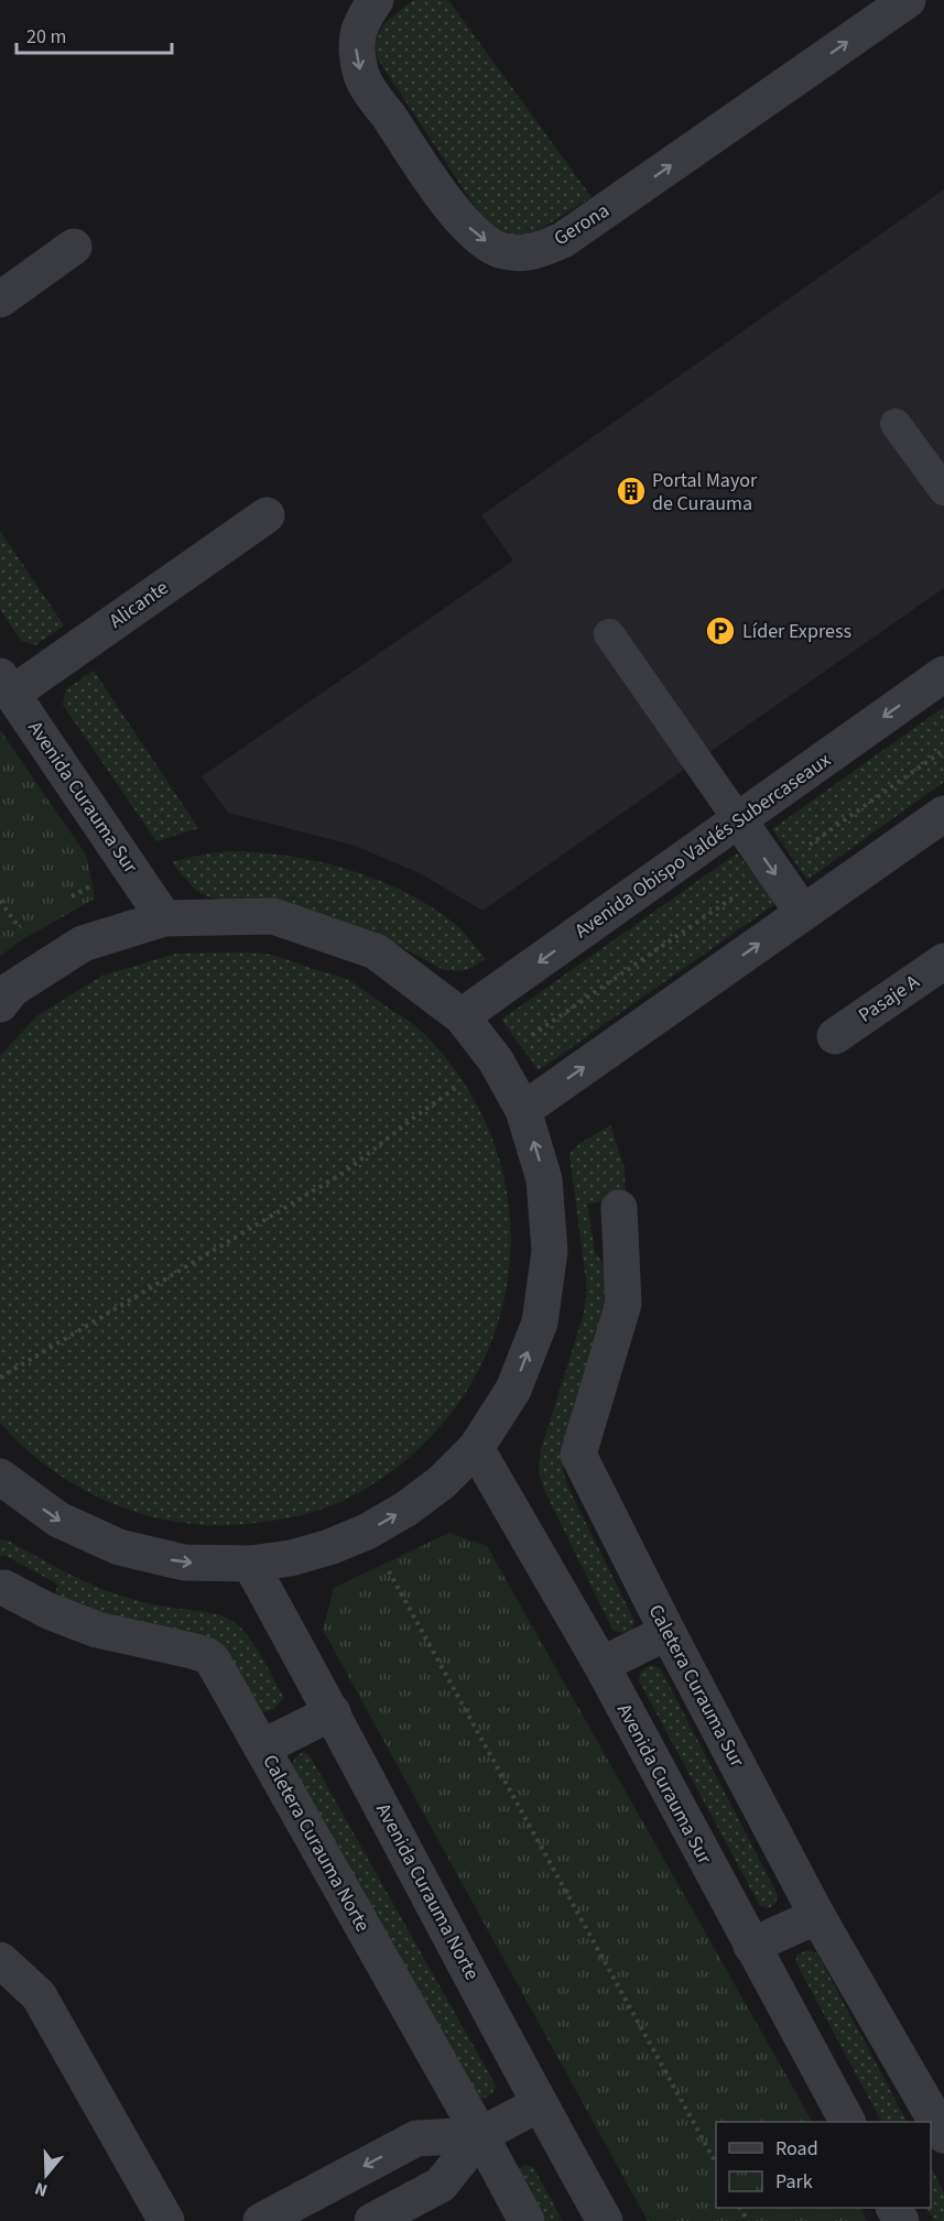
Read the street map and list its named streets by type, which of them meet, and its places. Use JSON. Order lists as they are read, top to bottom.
{
  "streets": {
    "street": [
      "Gerona",
      "Alicante",
      "Avenida Curauma Sur",
      "Avenida Obispo Valdés Subercaseaux",
      "Pasaje A",
      "Caletera Curauma Sur",
      "Caletera Curauma Norte",
      "Avenida Curauma Norte"
    ]
  },
  "crossings": [
    ["Alicante", "Avenida Curauma Sur"]
  ],
  "places": {
    "building": ["Portal Mayor de Curauma"],
    "parking": ["Líder Express"]
  },
  "legend": ["Road", "Park"],
  "scale_bar": "20 m",
  "north": "bottom"
}
